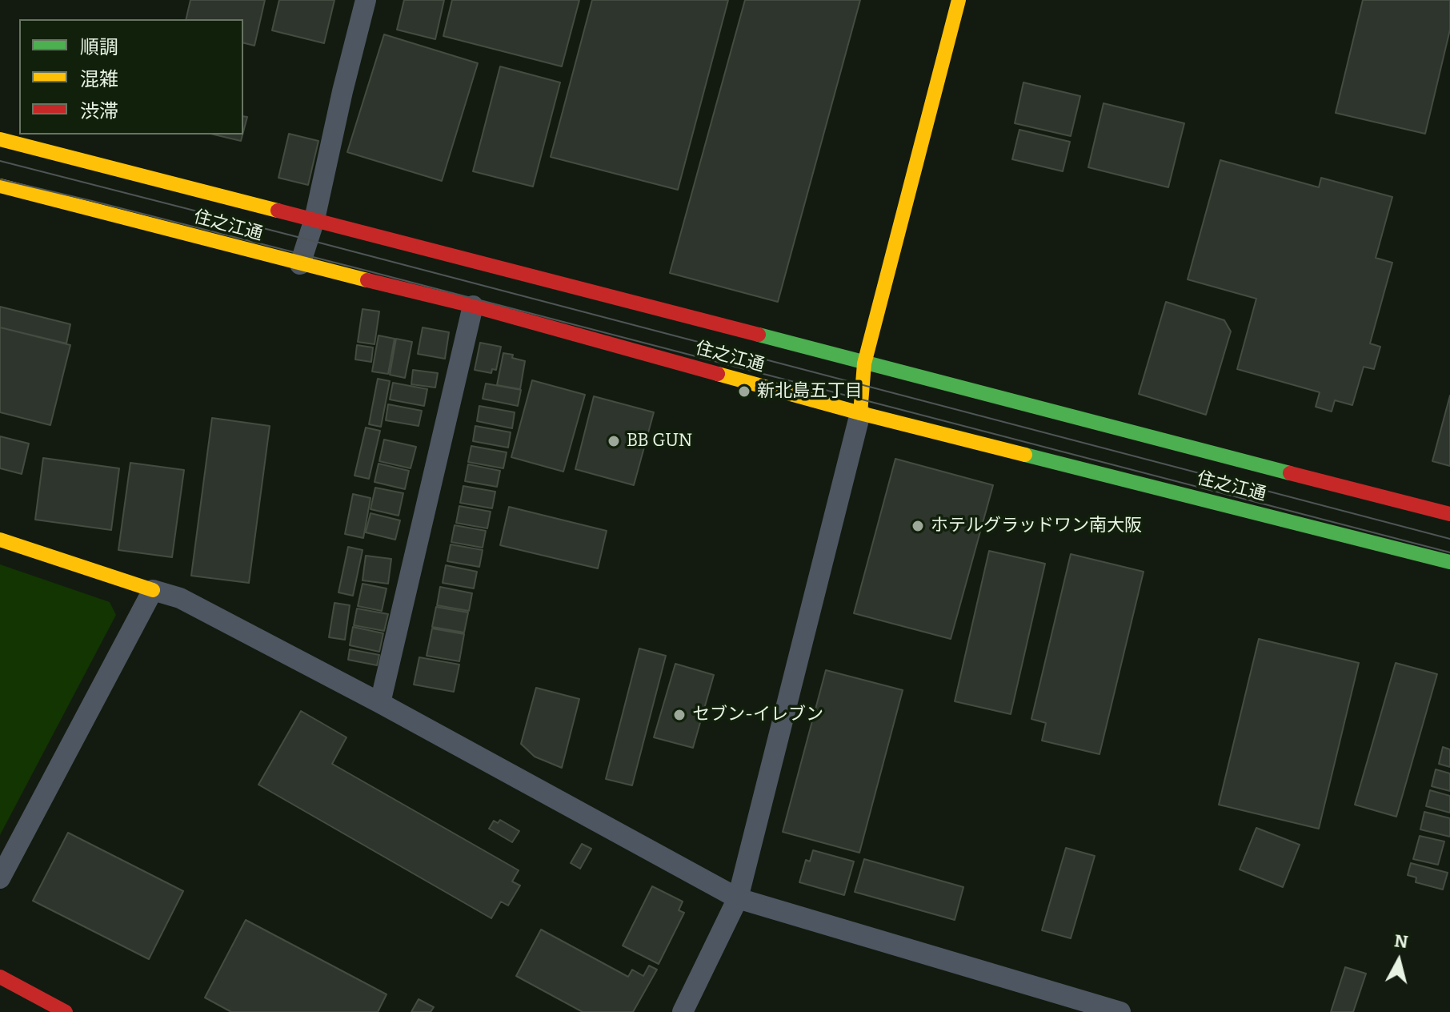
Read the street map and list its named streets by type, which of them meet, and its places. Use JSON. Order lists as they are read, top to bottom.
{
  "streets": {
    "main road": ["住之江通"]
  },
  "places": [
    "新北島五丁目",
    "BB GUN",
    "ホテルグラッドワン南大阪",
    "セブン-イレブン"
  ],
  "legend": ["順調", "混雑", "渋滞"],
  "north": "top"
}
